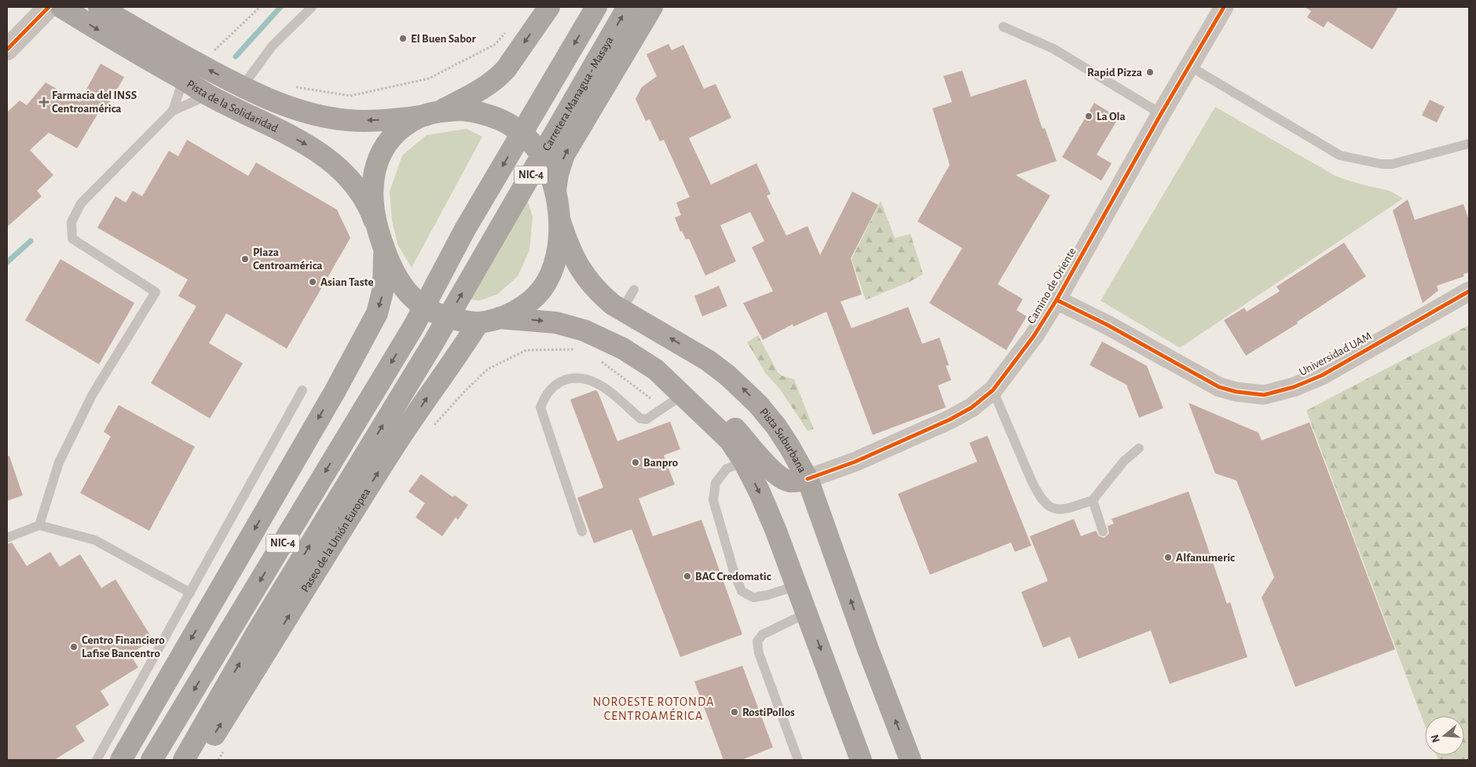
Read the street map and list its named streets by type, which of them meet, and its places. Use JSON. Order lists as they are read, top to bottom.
{
  "streets": {
    "highway": ["Carretera Managua - Masaya", "NIC-4", "Paseo de la Unión Europea"],
    "main road": ["Pista de la Solidaridad", "Pista Suburbana"],
    "street": ["Camino de Oriente", "Universidad UAM"]
  },
  "crossings": [
    ["Carretera Managua - Masaya", "Paseo de la Unión Europea"],
    ["Camino de Oriente", "Universidad UAM"],
    ["Camino de Oriente", "Pista Suburbana"]
  ],
  "districts": ["NOROESTE ROTONDA CENTROAMÉRICA"],
  "places": {
    "other": [
      "El Buen Sabor",
      "Rapid Pizza",
      "La Ola",
      "Plaza Centroamérica",
      "Asian Taste",
      "Banpro",
      "Alfanumeric",
      "BAC Credomatic",
      "Centro Financiero Lafise Bancentro",
      "RostiPollos"
    ],
    "health": ["Farmacia del INSS Centroamérica"]
  },
  "north": "left"
}
